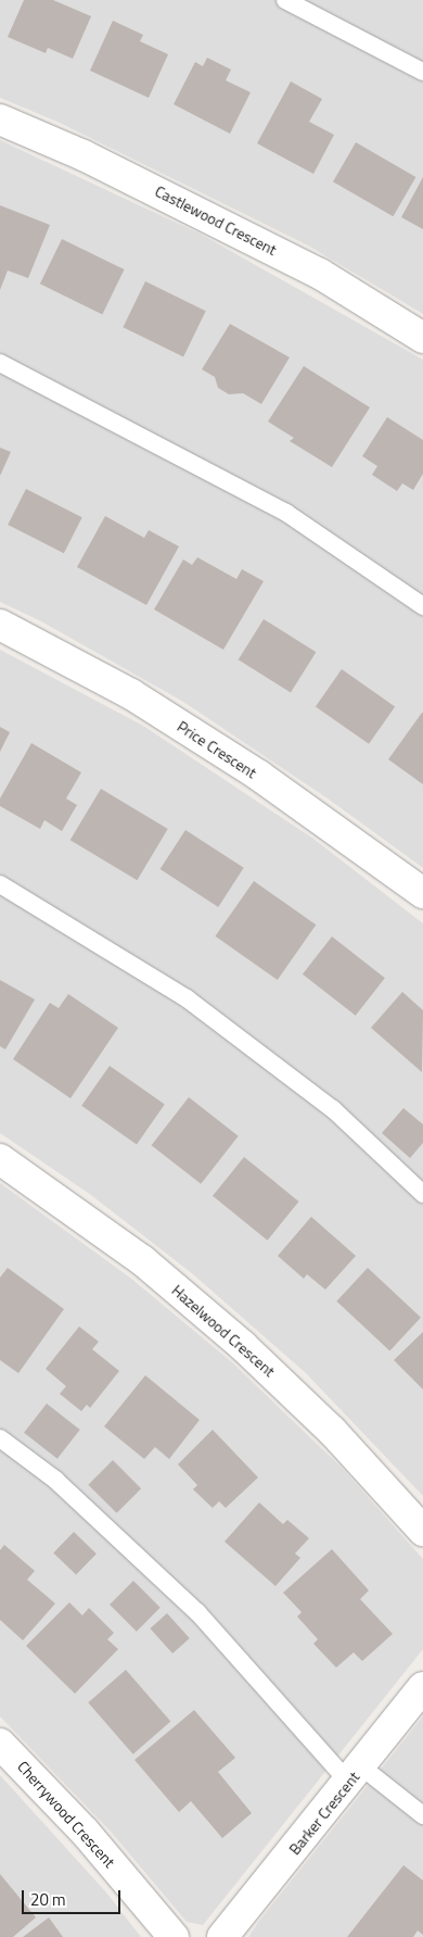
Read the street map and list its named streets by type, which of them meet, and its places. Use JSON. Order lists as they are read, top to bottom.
{
  "streets": {
    "street": [
      "Castlewood Crescent",
      "Price Crescent",
      "Hazelwood Crescent",
      "Barker Crescent",
      "Cherrywood Crescent"
    ]
  },
  "scale_bar": "20 m"
}
